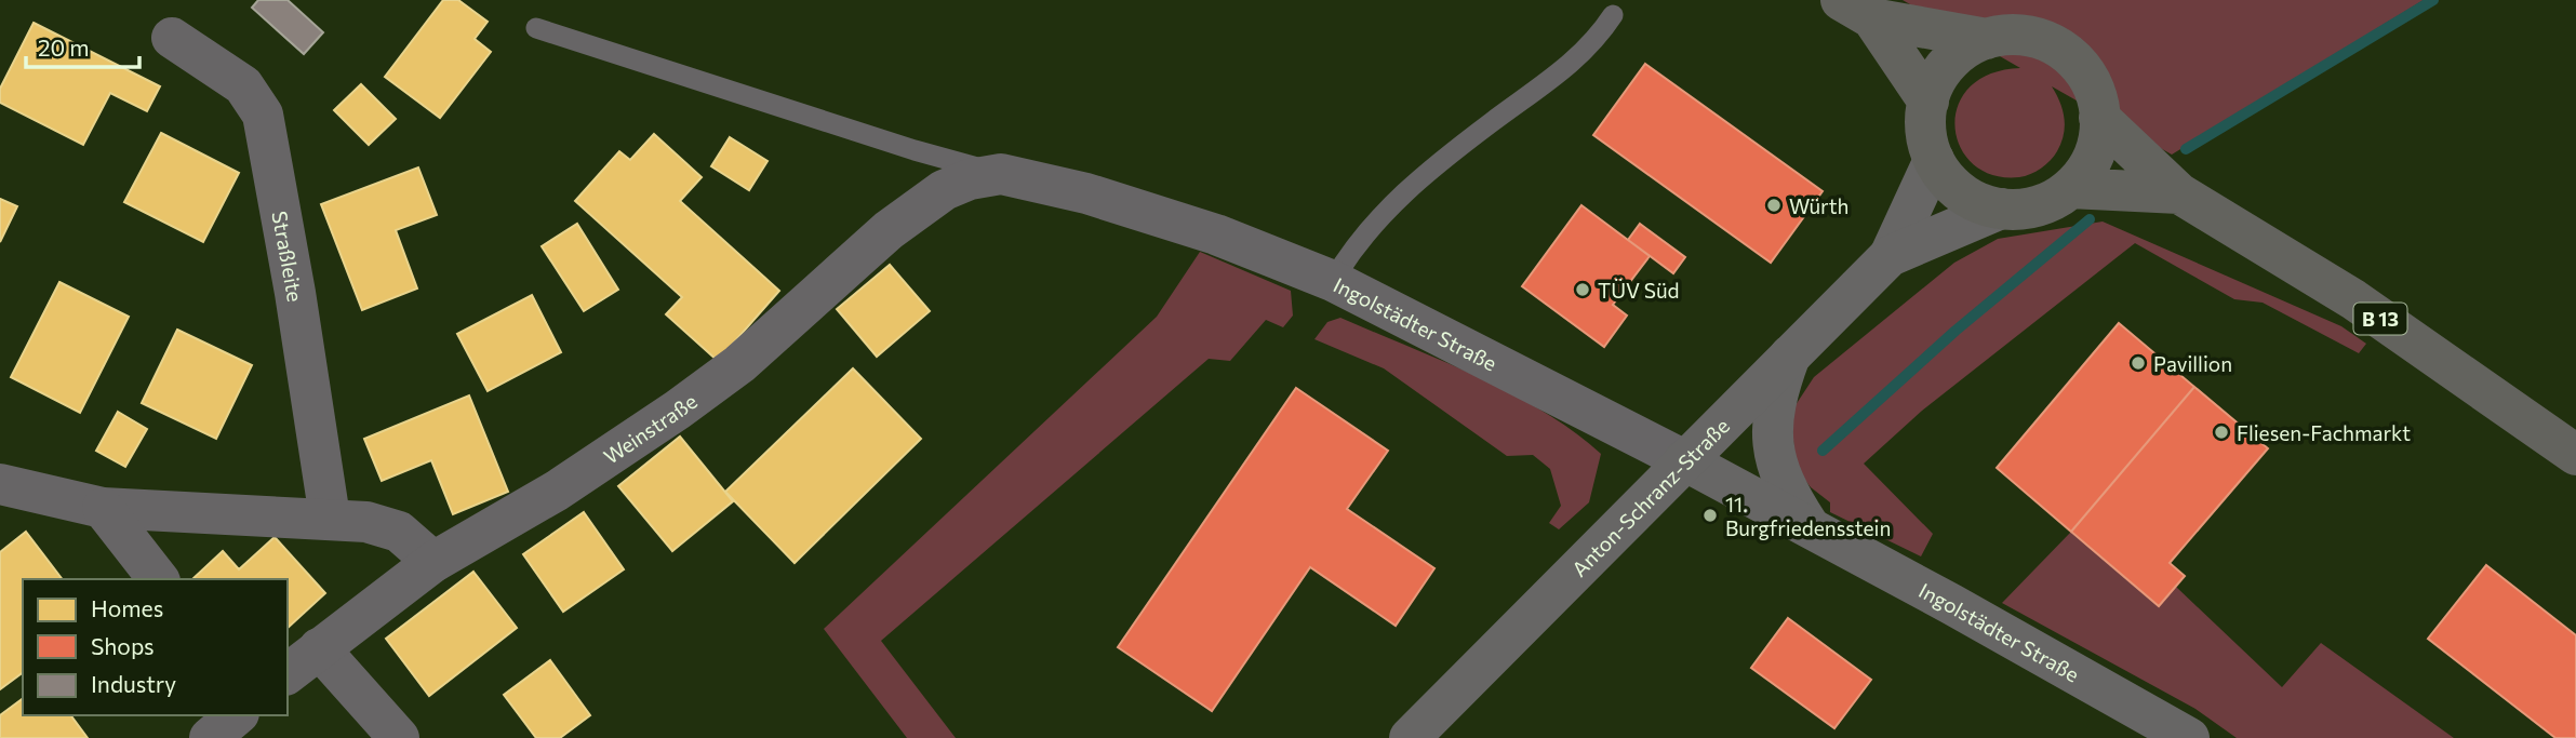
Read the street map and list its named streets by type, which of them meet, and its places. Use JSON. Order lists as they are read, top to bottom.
{
  "streets": {
    "main road": ["B 13", "Ingolstädter Straße", "Anton-Schranz-Straße"],
    "street": ["Straßleite", "Weinstraße"]
  },
  "crossings": [
    ["B 13", "Anton-Schranz-Straße"],
    ["Ingolstädter Straße", "Weinstraße"],
    ["Ingolstädter Straße", "Anton-Schranz-Straße"]
  ],
  "places": [
    "Würth",
    "TÜV Süd",
    "Pavillion",
    "Fliesen-Fachmarkt",
    "11. Burgfriedensstein"
  ],
  "legend": ["Homes", "Shops", "Industry"],
  "scale_bar": "20 m"
}
